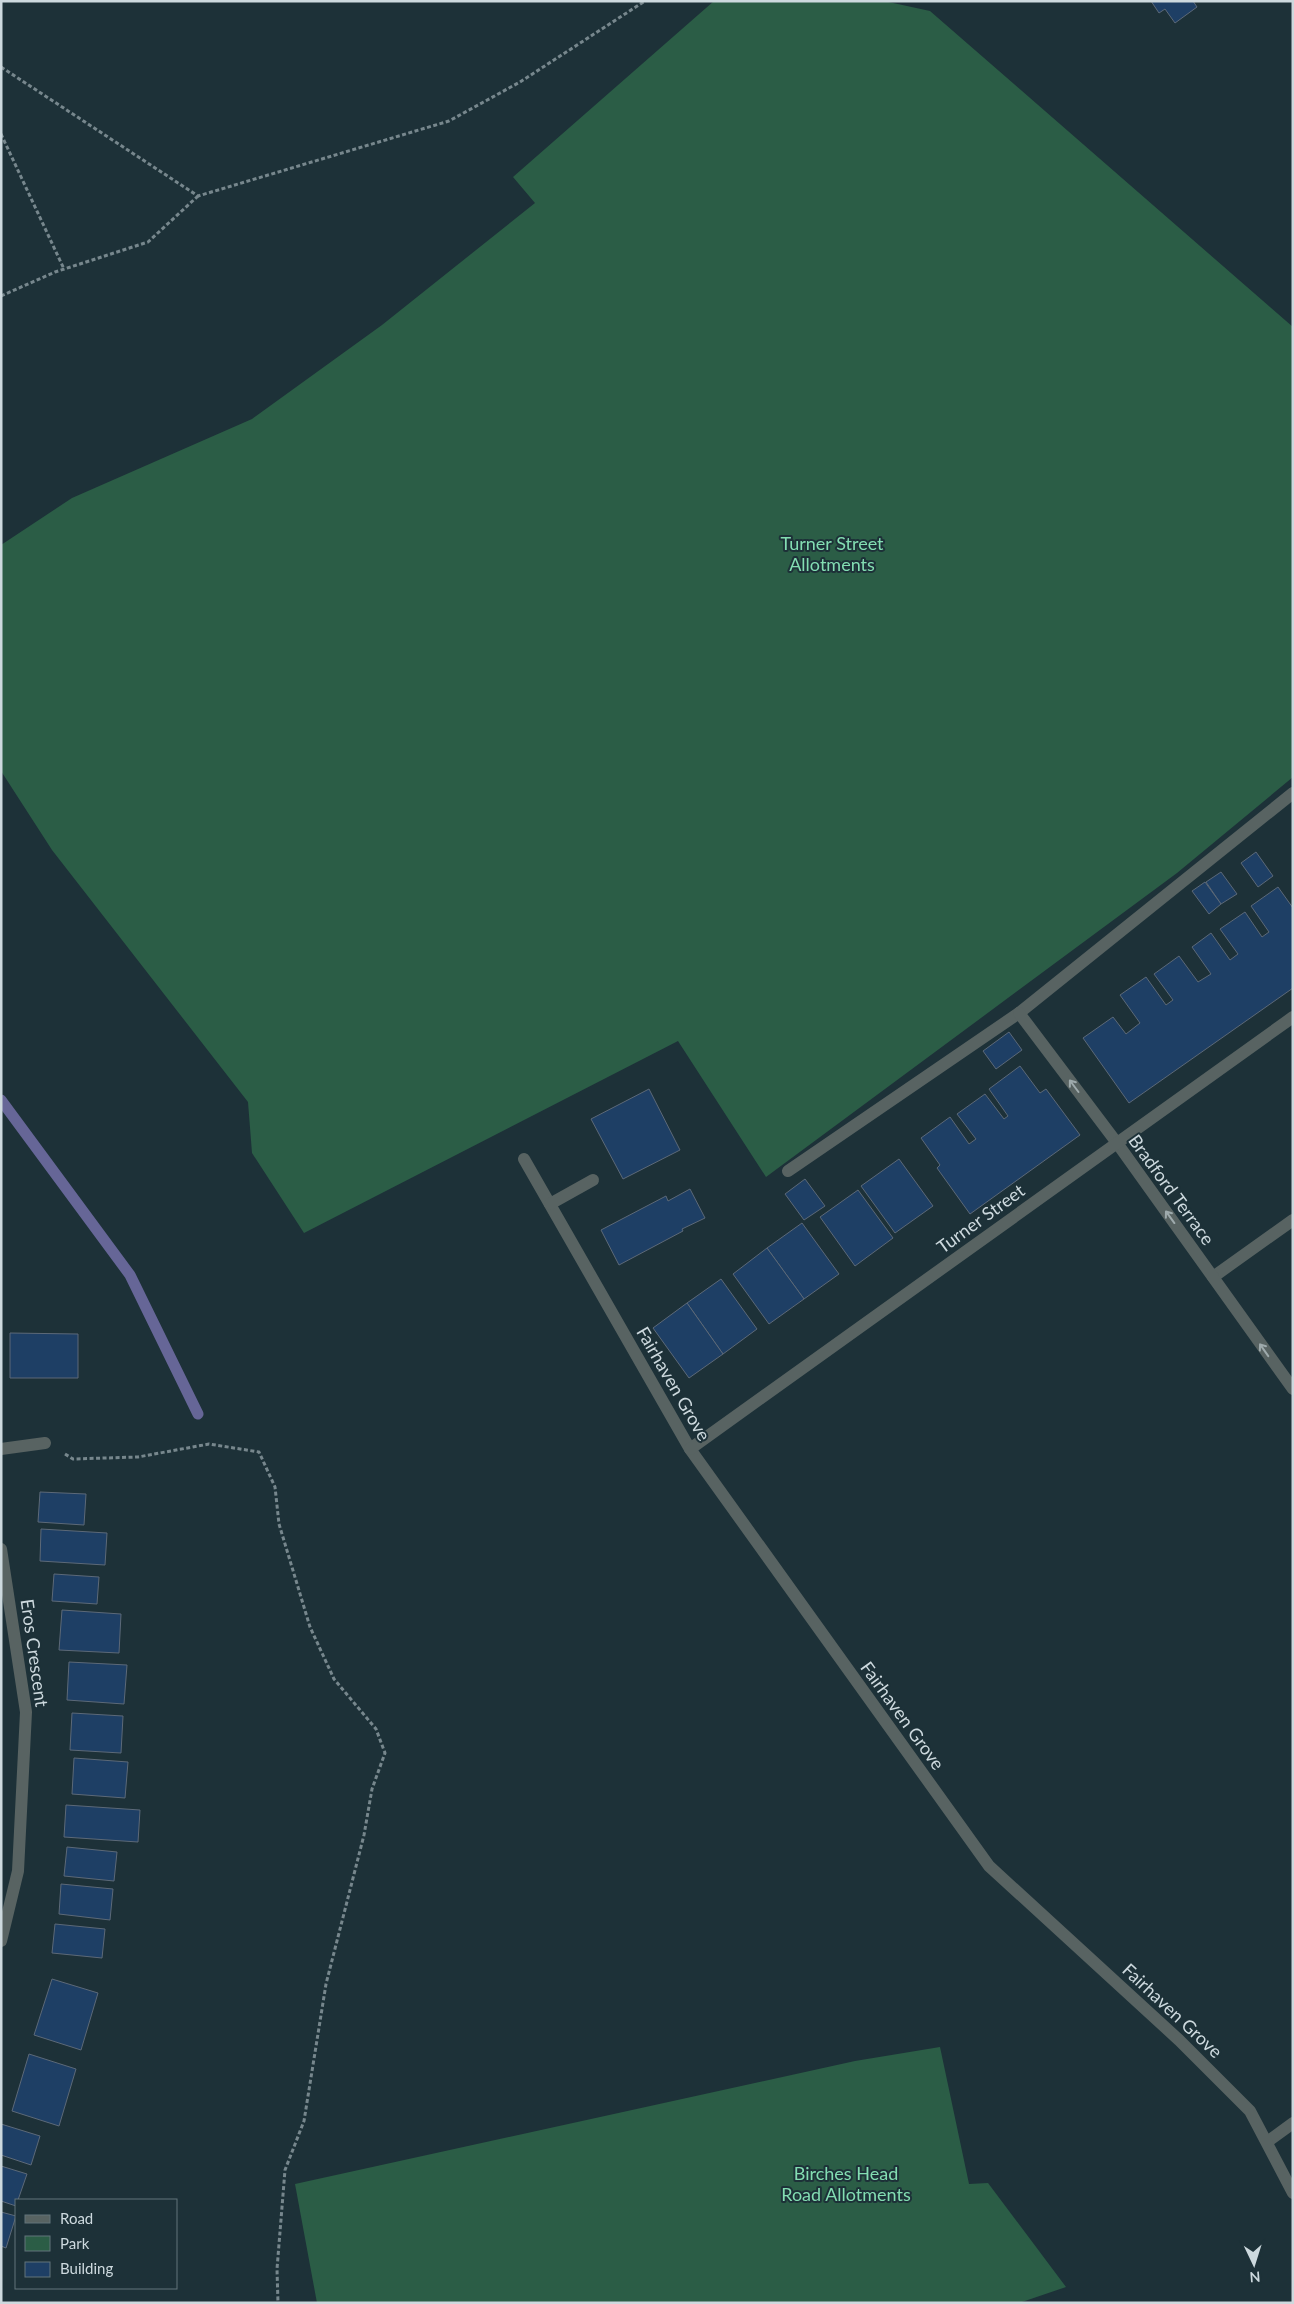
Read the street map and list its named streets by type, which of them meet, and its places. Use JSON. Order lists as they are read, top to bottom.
{
  "streets": {
    "street": [
      "Bradford Terrace",
      "Turner Street",
      "Fairhaven Grove",
      "Eros Crescent"
    ]
  },
  "crossings": [
    ["Bradford Terrace", "Turner Street"],
    ["Turner Street", "Fairhaven Grove"]
  ],
  "one_way": ["Bradford Terrace"],
  "parks": ["Turner Street Allotments", "Birches Head Road Allotments"],
  "legend": ["Road", "Park", "Building"],
  "north": "bottom"
}
